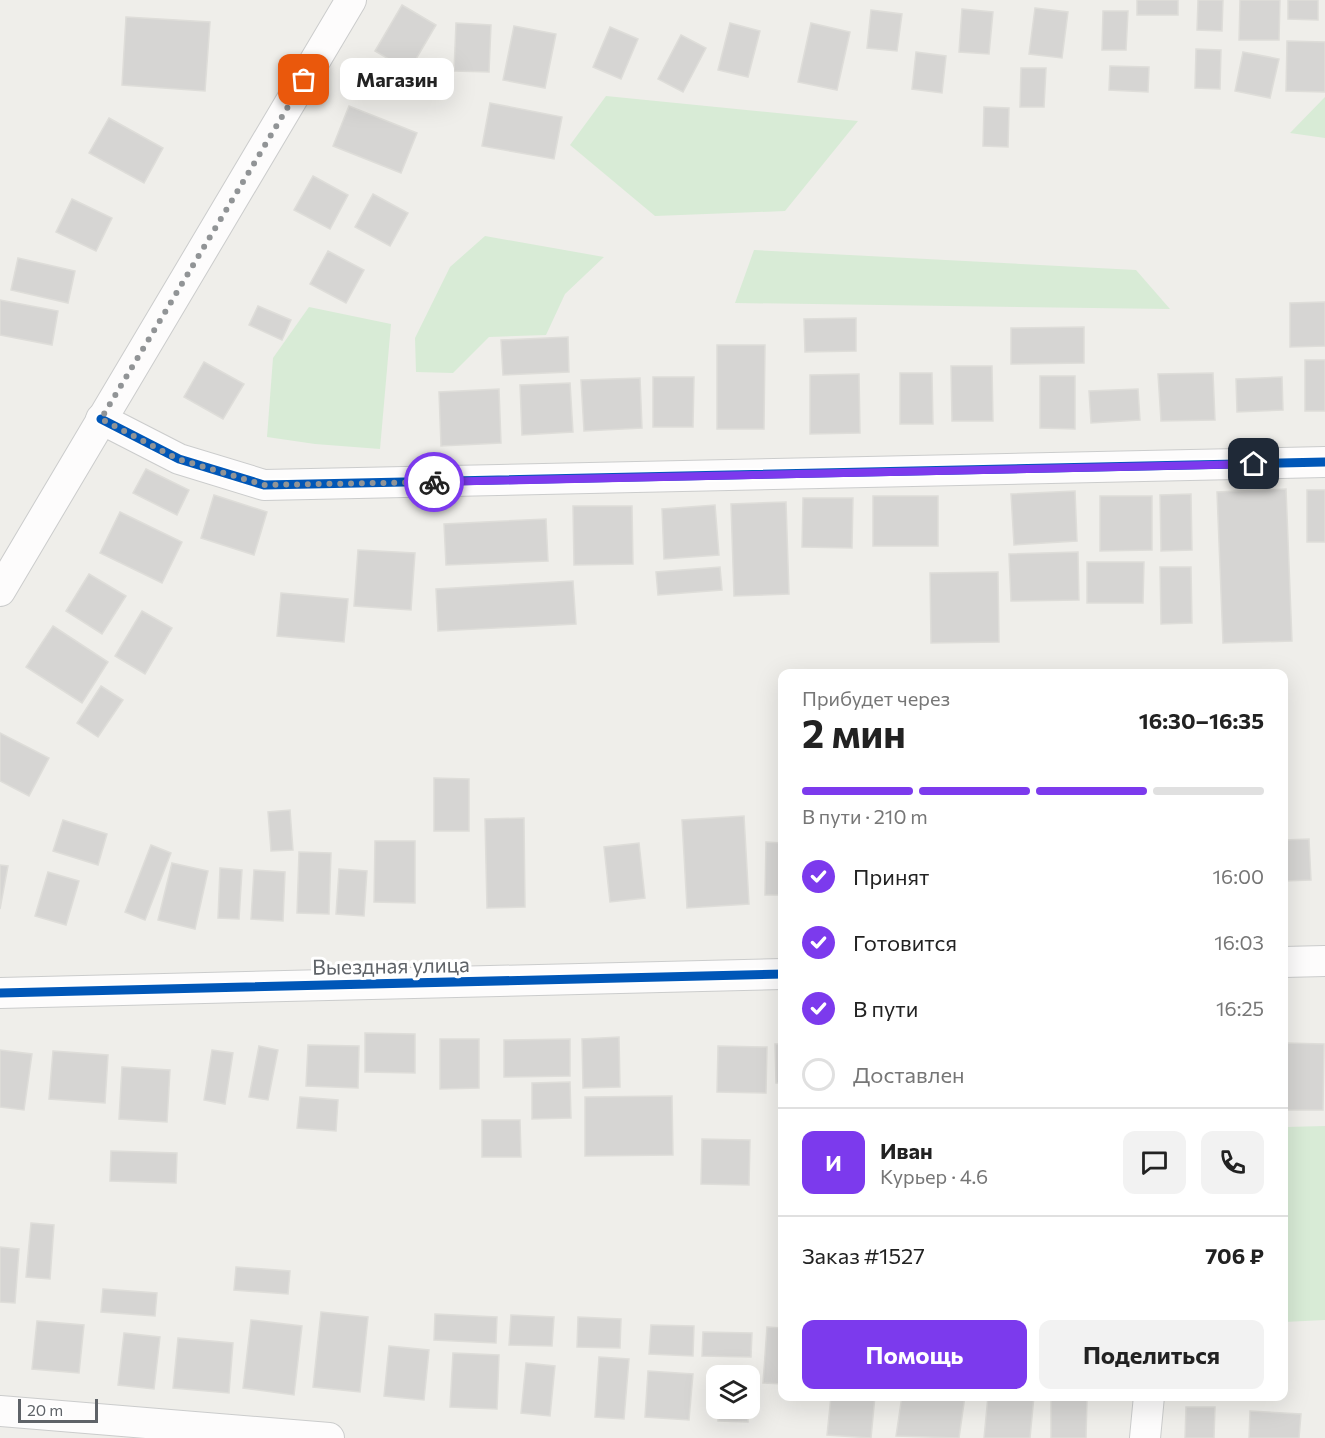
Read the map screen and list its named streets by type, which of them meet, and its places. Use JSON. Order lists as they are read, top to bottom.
{
  "streets": {
    "street": ["Выездная улица"]
  },
  "places": ["Магазин"],
  "scale_bar": "20 m",
  "page": {
    "bubble": "Магазин",
    "heading": ["2 мин", "Прибудет через", "16:30–16:35"],
    "panel": [
      "Иван",
      "Курьер · 4.6",
      "Заказ #1527",
      "706 ₽"
    ],
    "bar": "В пути · 210 m",
    "list": [
      ["Принят", "16:00"],
      ["Готовится", "16:03"],
      ["В пути", "16:25"],
      "Доставлен"
    ],
    "round": "И",
    "buttons": ["Помощь", "Поделиться"],
    "scale": "20 m"
  }
}
